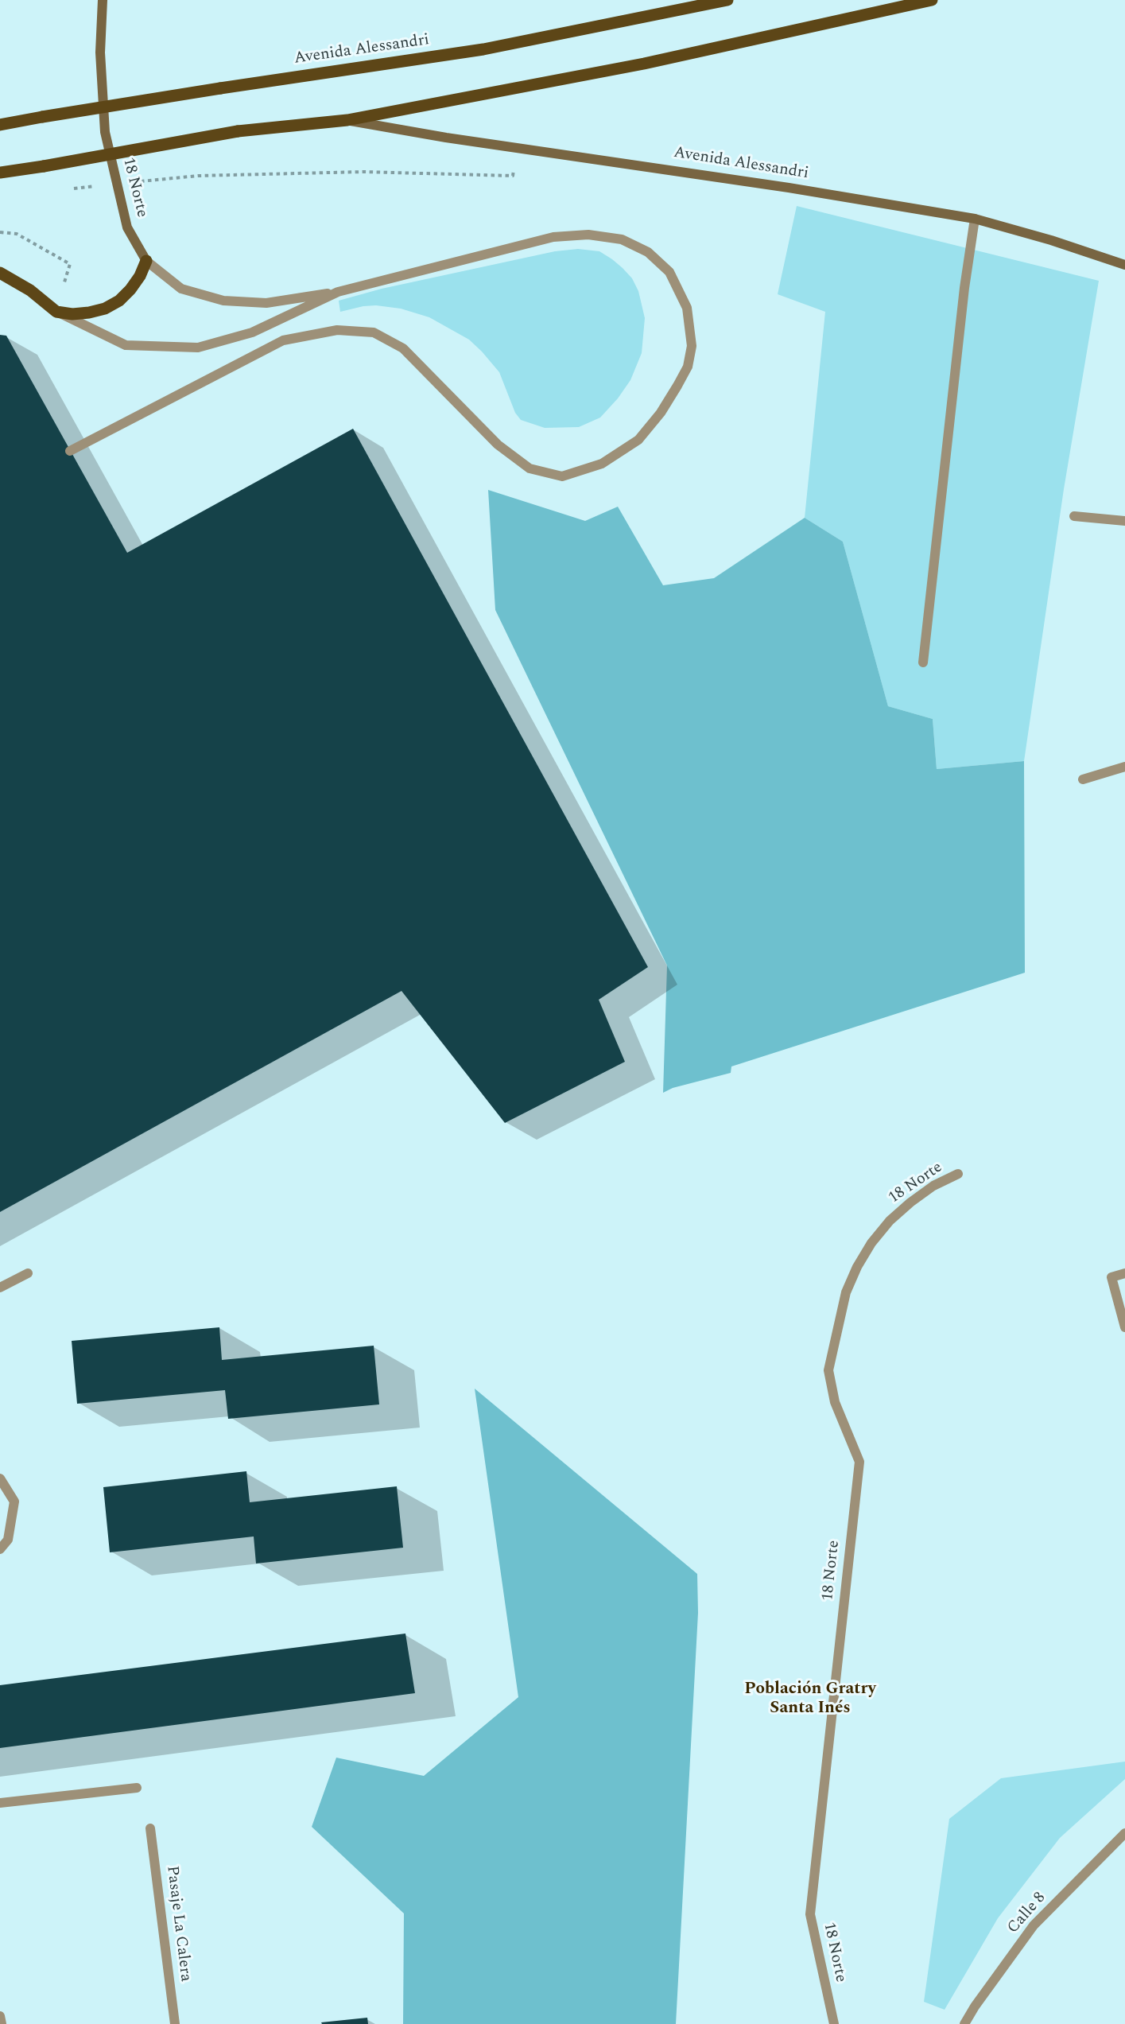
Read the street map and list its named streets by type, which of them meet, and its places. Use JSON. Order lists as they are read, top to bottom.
{
  "streets": {
    "main road": ["Avenida Alessandri"],
    "street": ["18 Norte", "Calle 8", "Pasaje La Calera"]
  },
  "districts": ["Población Gratry Santa Inés"]
}
